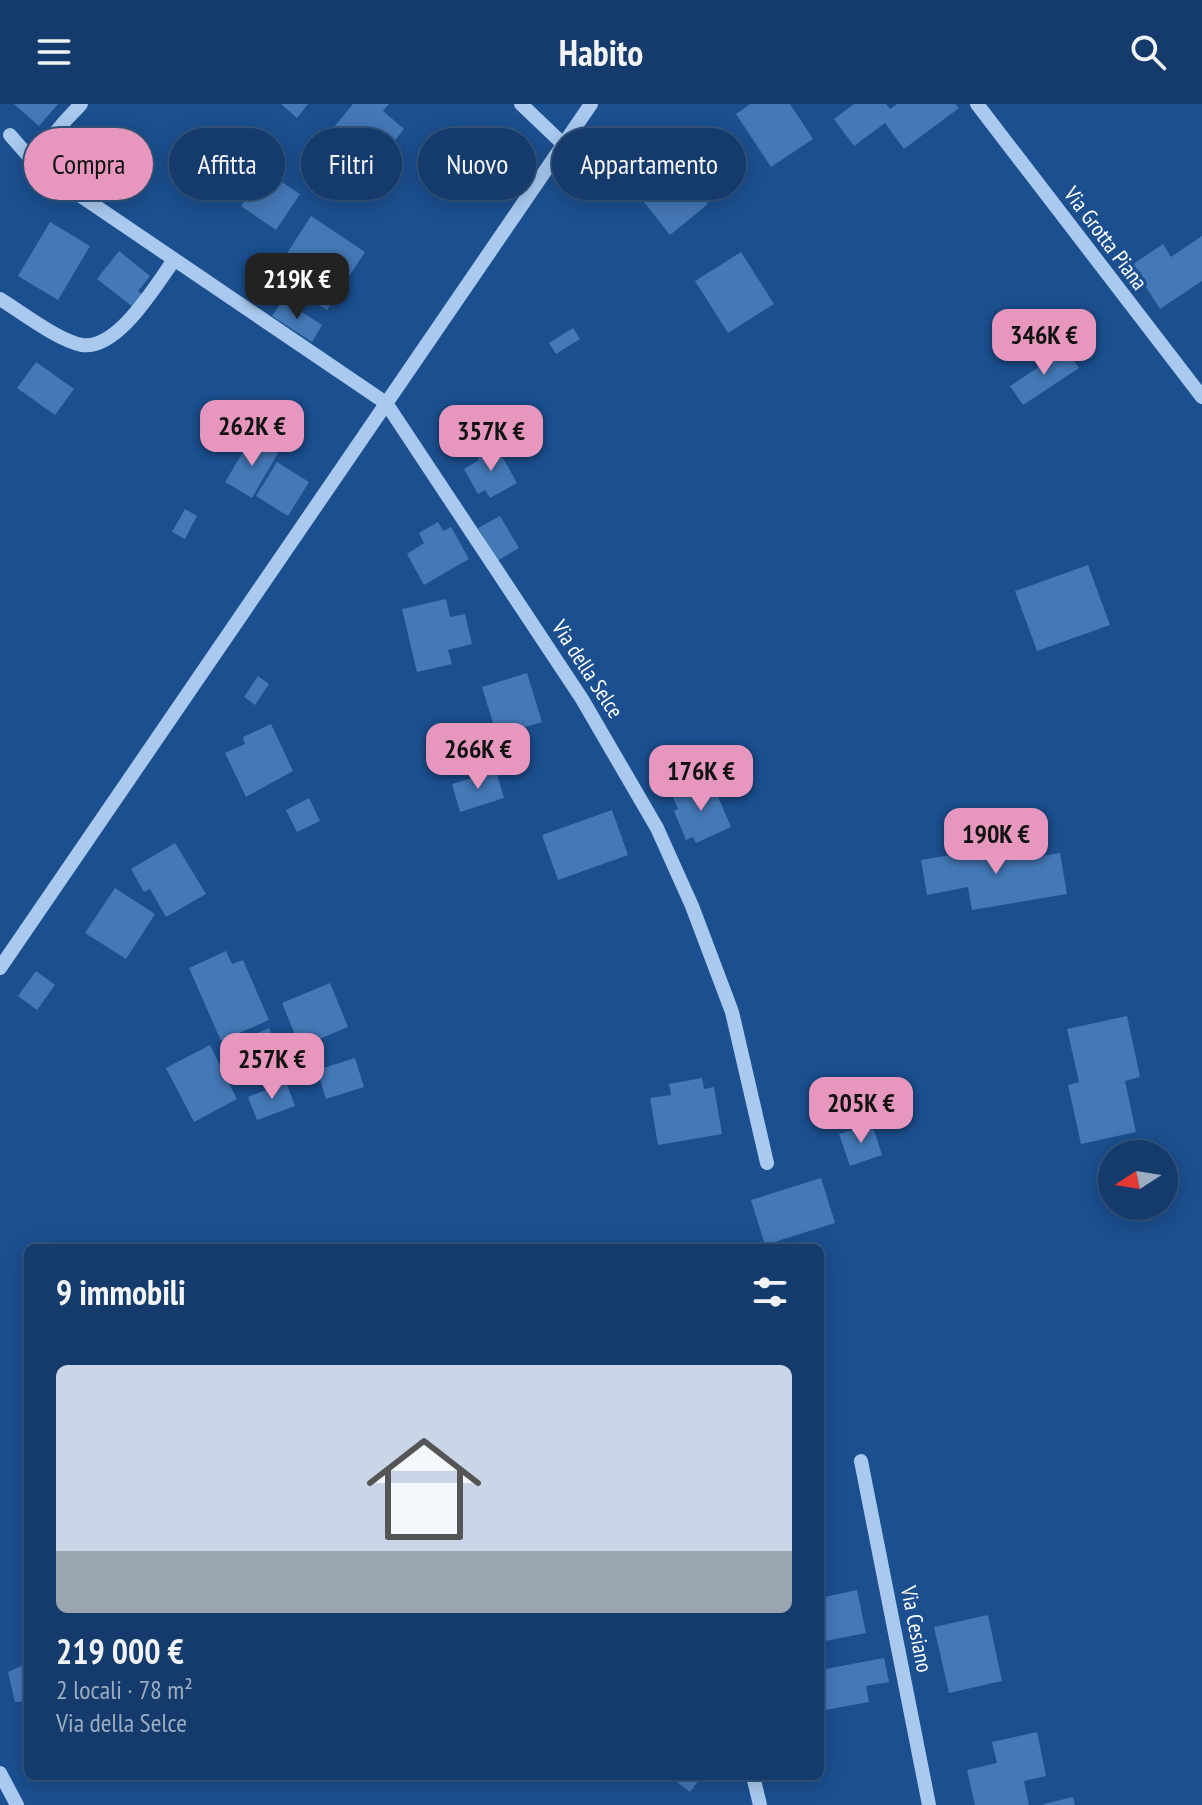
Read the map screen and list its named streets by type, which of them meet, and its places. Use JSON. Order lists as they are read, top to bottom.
{
  "streets": {
    "street": ["Via Grotta Piana", "Via della Selce", "Via Cesiano"]
  },
  "north": "left",
  "page": {
    "header": "Habito",
    "chip": [
      "Compra",
      "Affitta",
      "Filtri",
      "Nuovo",
      "Appartamento"
    ],
    "price": [
      "219K €",
      "346K €",
      "262K €",
      "357K €",
      "266K €",
      "176K €",
      "190K €",
      "257K €",
      "205K €"
    ],
    "heading": "9 immobili",
    "list": [
      {
        "name": "219 000 €",
        "note": "2 locali · 78 m² · Via della Selce"
      }
    ]
  }
}
